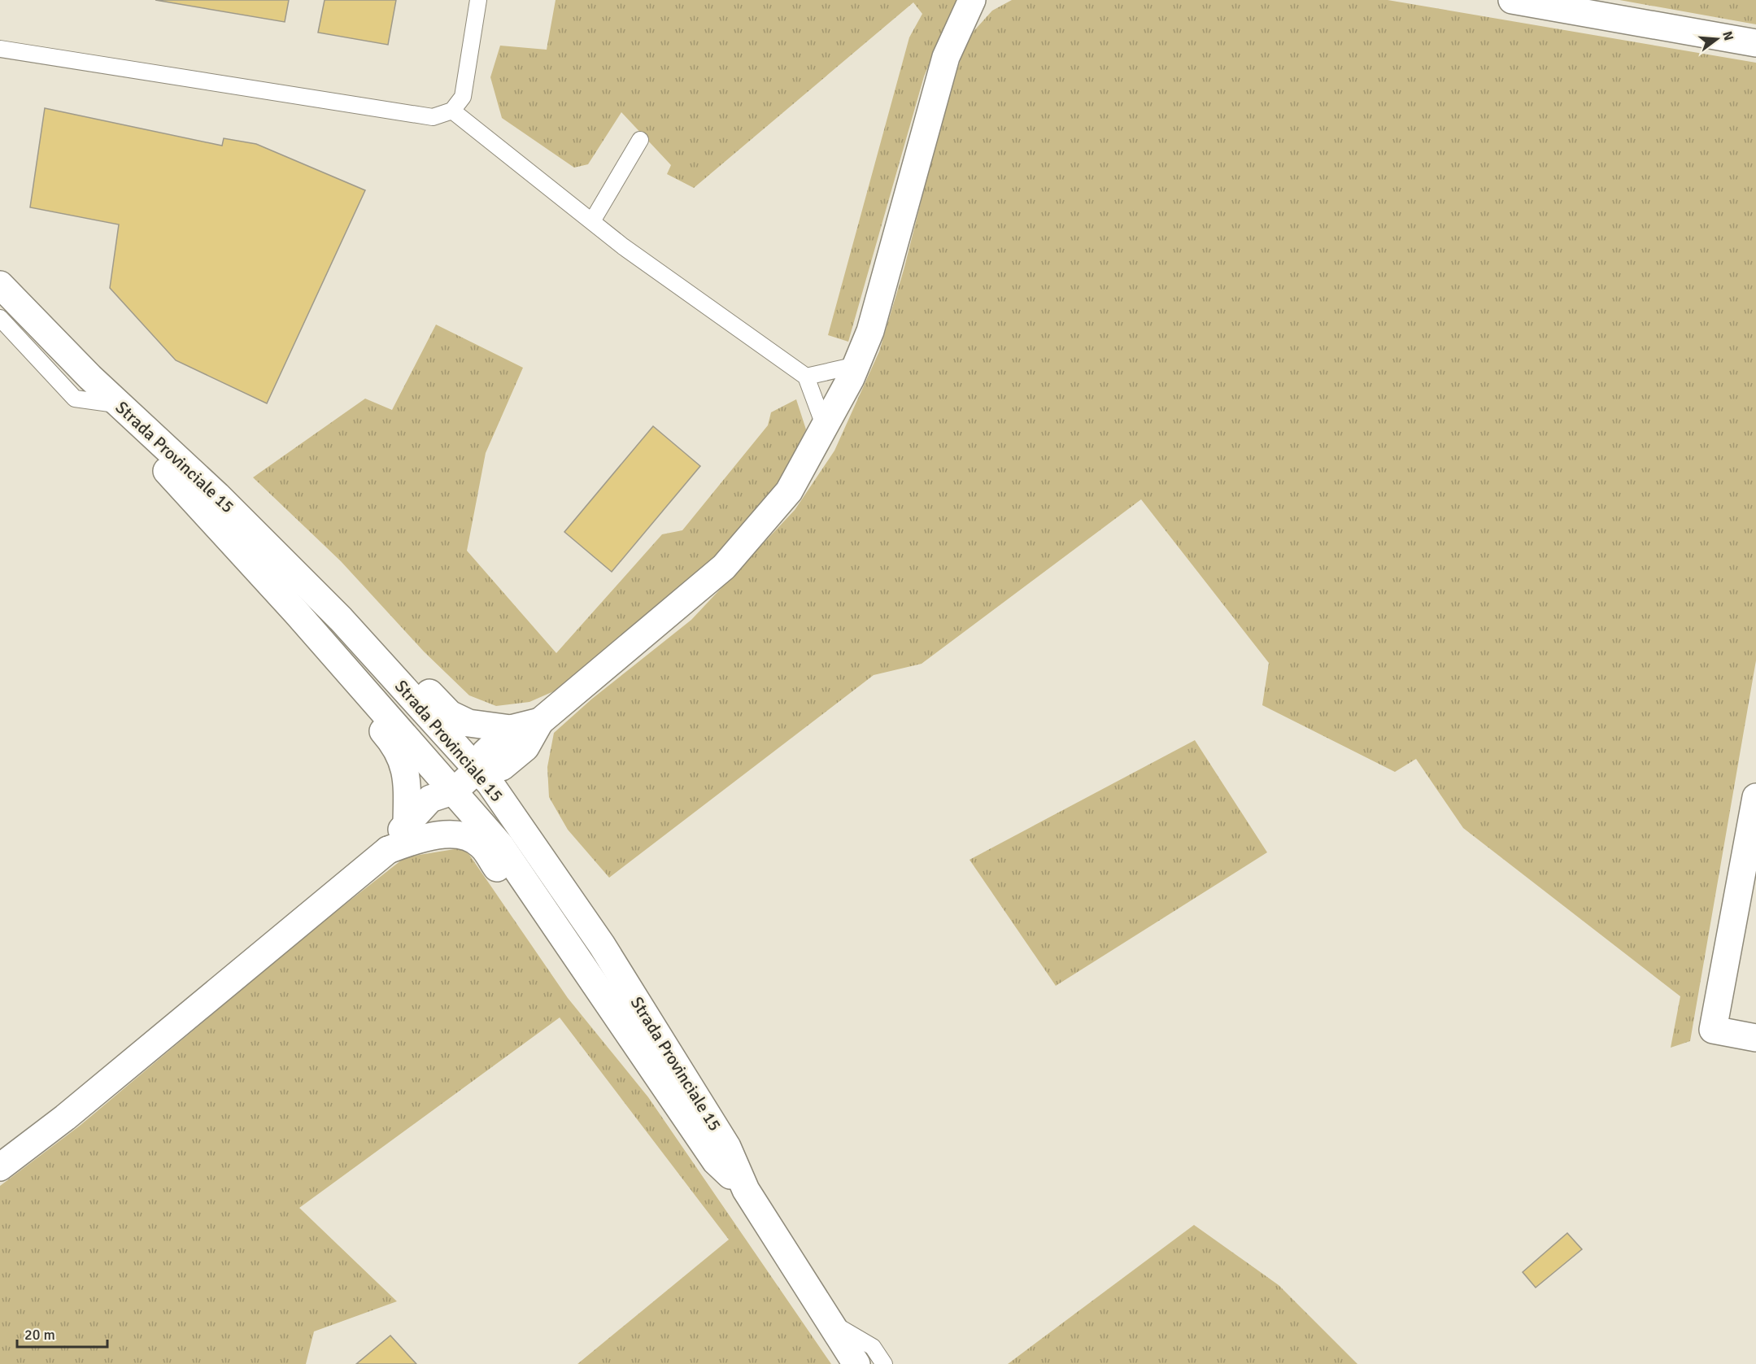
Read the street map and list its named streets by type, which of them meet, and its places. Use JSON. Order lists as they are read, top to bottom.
{
  "streets": {
    "main road": ["Strada Provinciale 15"]
  },
  "scale_bar": "20 m",
  "north": "right"
}
